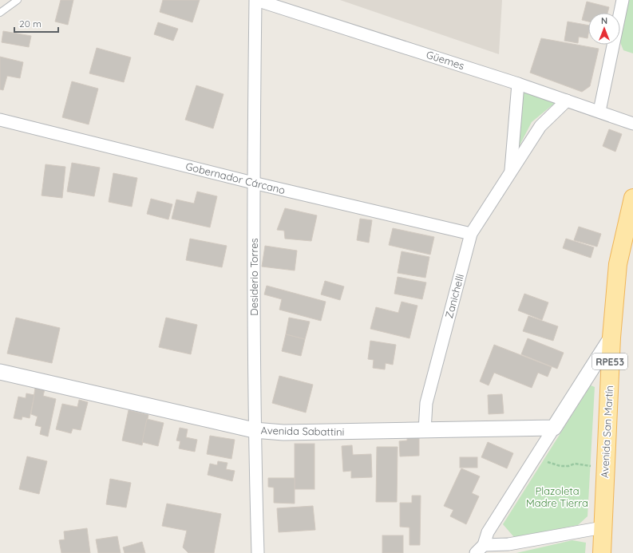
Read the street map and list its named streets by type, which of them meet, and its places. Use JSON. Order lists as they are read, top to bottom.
{
  "streets": {
    "main road": ["RPE53", "Avenida San Martín"],
    "street": [
      "Güemes",
      "Gobernador Cárcano",
      "Desiderio Torres",
      "Zanichelli",
      "Avenida Sabattini"
    ]
  },
  "crossings": [
    ["Güemes", "Desiderio Torres"],
    ["Güemes", "Zanichelli"],
    ["Gobernador Cárcano", "Desiderio Torres"],
    ["Gobernador Cárcano", "Zanichelli"],
    ["Desiderio Torres", "Avenida Sabattini"],
    ["Zanichelli", "Avenida Sabattini"]
  ],
  "parks": ["Plazoleta Madre Tierra"],
  "scale_bar": "20 m",
  "north": "top"
}
